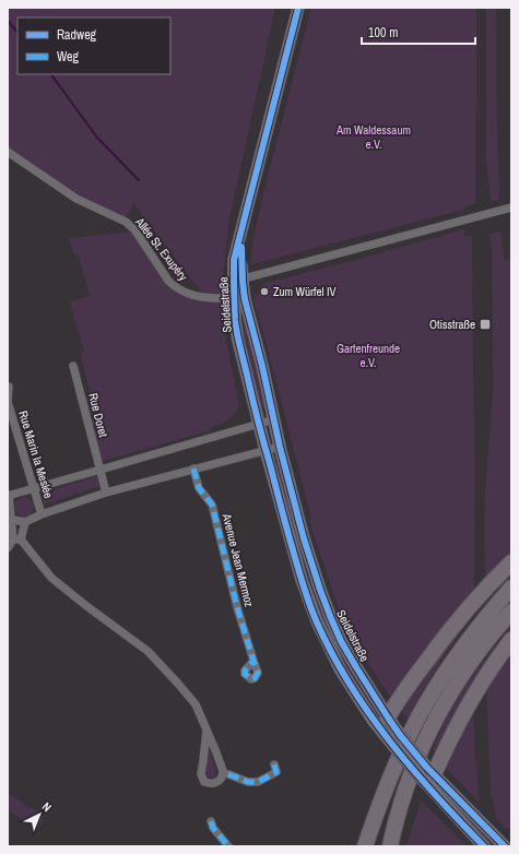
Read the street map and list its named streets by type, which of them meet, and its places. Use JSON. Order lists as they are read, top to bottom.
{
  "streets": {
    "main road": ["Seidelstraße"],
    "street": [
      "Allée St. Exupéry",
      "Rue Doret",
      "Rue Marin la Meslée",
      "Avenue Jean Mermoz"
    ]
  },
  "crossings": [
    ["Allée St. Exupéry", "Seidelstraße"]
  ],
  "parks": ["Am Waldessaum e.V.", "Gartenfreunde e.V."],
  "places": {
    "other": ["Zum Würfel IV"],
    "transit": ["Otisstraße"]
  },
  "legend": ["Radweg", "Weg"],
  "scale_bar": "100 m",
  "north": "top right"
}
